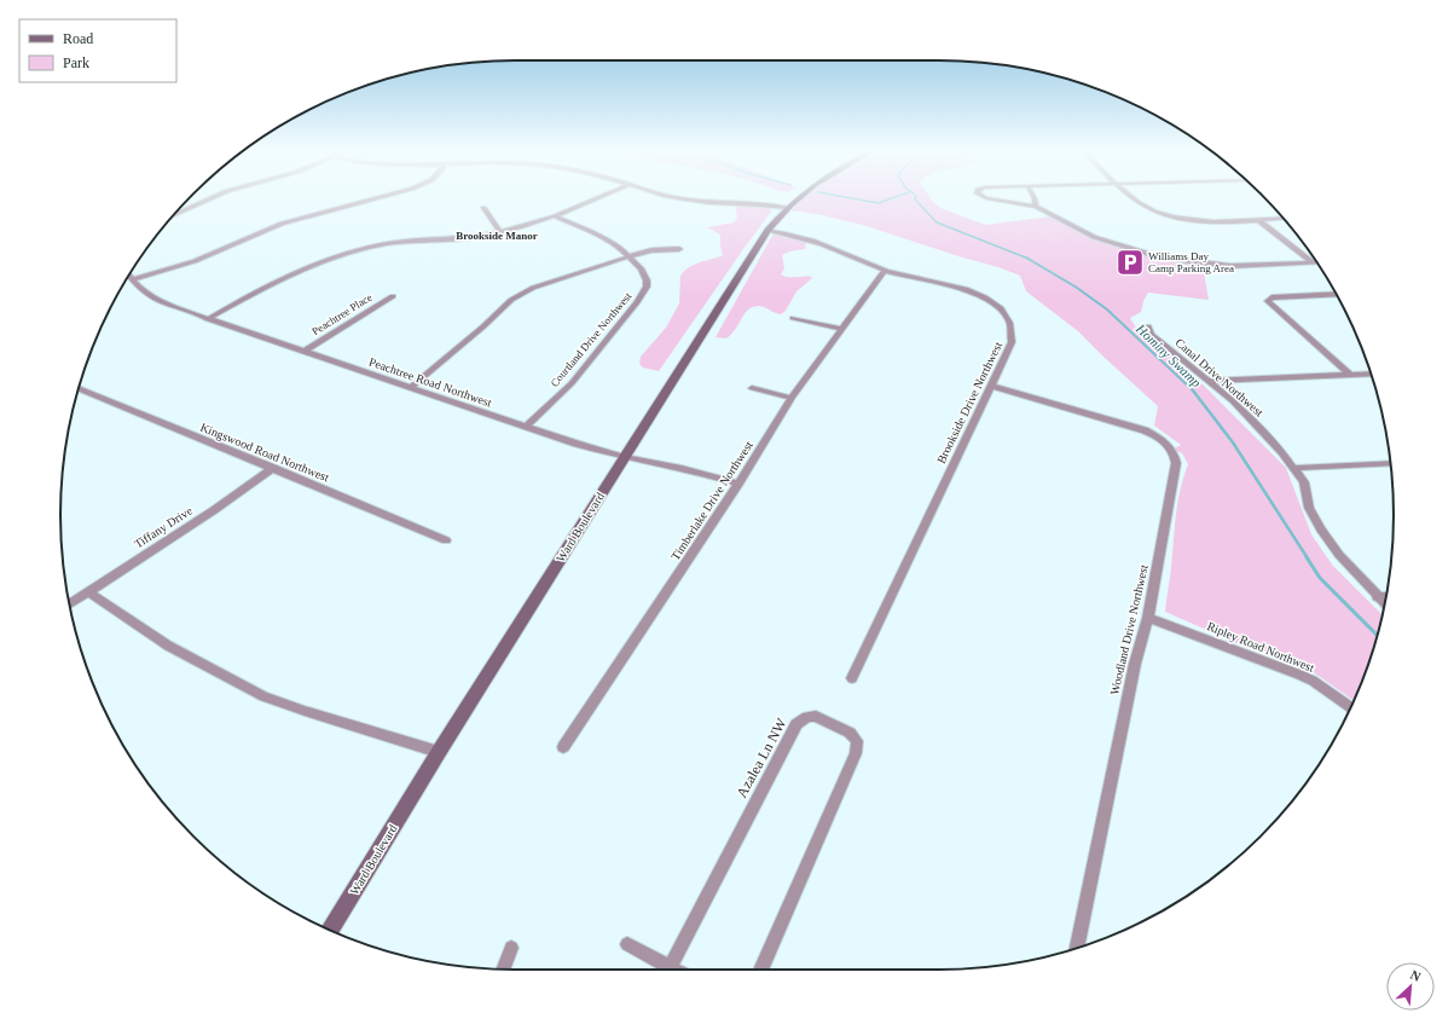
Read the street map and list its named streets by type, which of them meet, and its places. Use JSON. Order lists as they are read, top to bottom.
{
  "streets": {
    "main road": ["Ward Boulevard"],
    "street": [
      "Peachtree Place",
      "Courtland Drive Northwest",
      "Canal Drive Northwest",
      "Peachtree Road Northwest",
      "Brookside Drive Northwest",
      "Kingswood Road Northwest",
      "Timberlake Drive Northwest",
      "Tiffany Drive",
      "Woodland Drive Northwest",
      "Ripley Road Northwest",
      "Azalea Ln NW"
    ]
  },
  "crossings": [
    ["Peachtree Place", "Peachtree Road Northwest"],
    ["Courtland Drive Northwest", "Peachtree Road Northwest"],
    ["Peachtree Road Northwest", "Timberlake Drive Northwest"],
    ["Peachtree Road Northwest", "Ward Boulevard"],
    ["Brookside Drive Northwest", "Timberlake Drive Northwest"],
    ["Brookside Drive Northwest", "Ward Boulevard"],
    ["Brookside Drive Northwest", "Woodland Drive Northwest"],
    ["Kingswood Road Northwest", "Tiffany Drive"],
    ["Woodland Drive Northwest", "Ripley Road Northwest"]
  ],
  "districts": ["Brookside Manor"],
  "water": ["Hominy Swamp"],
  "places": {
    "parking": ["Williams Day Camp Parking Area"]
  },
  "legend": ["Road", "Park"],
  "north": "top right"
}
